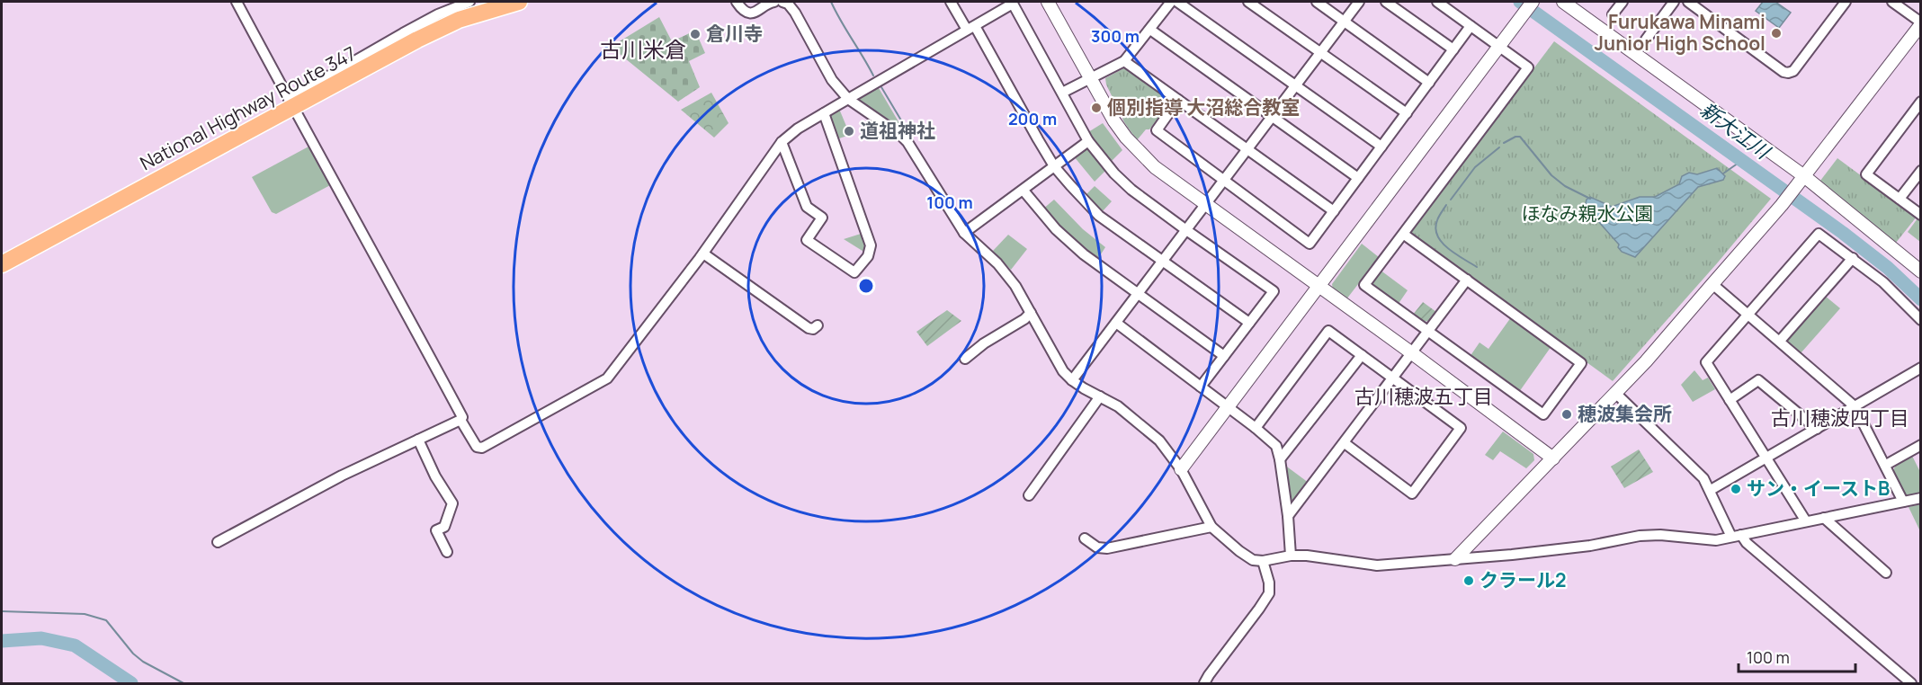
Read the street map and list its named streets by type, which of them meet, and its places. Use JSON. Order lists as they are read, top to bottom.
{
  "streets": {
    "highway": ["National Highway Route 347"]
  },
  "districts": ["古川米倉", "古川穂波五丁目", "古川穂波四丁目"],
  "water": ["新大江川"],
  "parks": ["ほなみ親水公園"],
  "places": [
    "Furukawa Minami Junior High School",
    "倉川寺",
    "個別指導 大沼総合教室",
    "道祖神社",
    "穂波集会所",
    "サン・イーストB",
    "クラール2"
  ],
  "scale_bar": "100 m",
  "rings": ["300 m", "200 m", "100 m"]
}
